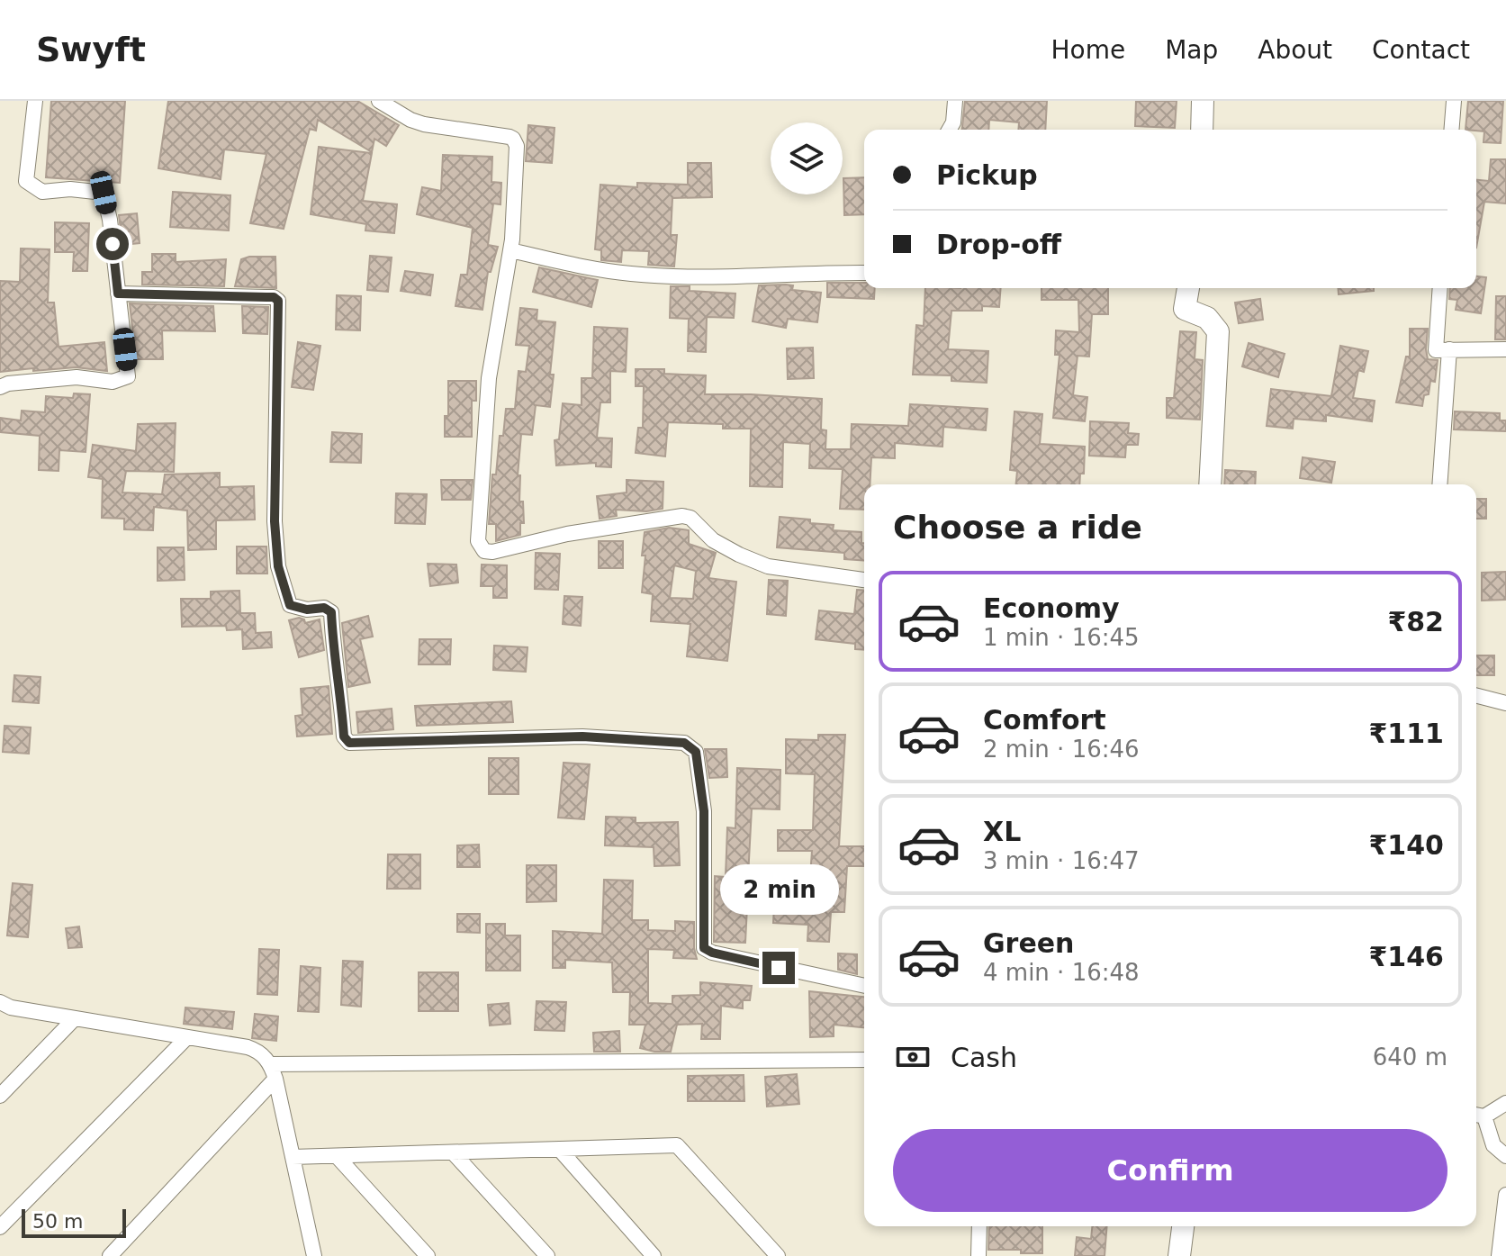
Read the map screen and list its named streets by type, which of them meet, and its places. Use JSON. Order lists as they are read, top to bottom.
{
  "scale_bar": "50 m",
  "page": {
    "header": "Swyft",
    "nav": [
      "Home",
      "Map",
      "About",
      "Contact"
    ],
    "banner": ["Pickup", "Drop-off"],
    "heading": "Choose a ride",
    "list": [
      {
        "name": "Economy",
        "note": "1 min · 16:45",
        "value": "₹82"
      },
      {
        "name": "Comfort",
        "note": "2 min · 16:46",
        "value": "₹111"
      },
      {
        "name": "XL",
        "note": "3 min · 16:47",
        "value": "₹140"
      },
      {
        "name": "Green",
        "note": "4 min · 16:48",
        "value": "₹146"
      }
    ],
    "bubble": "2 min",
    "pay": ["Cash", "640 m"],
    "buttons": "Confirm",
    "scale": "50 m"
  }
}
